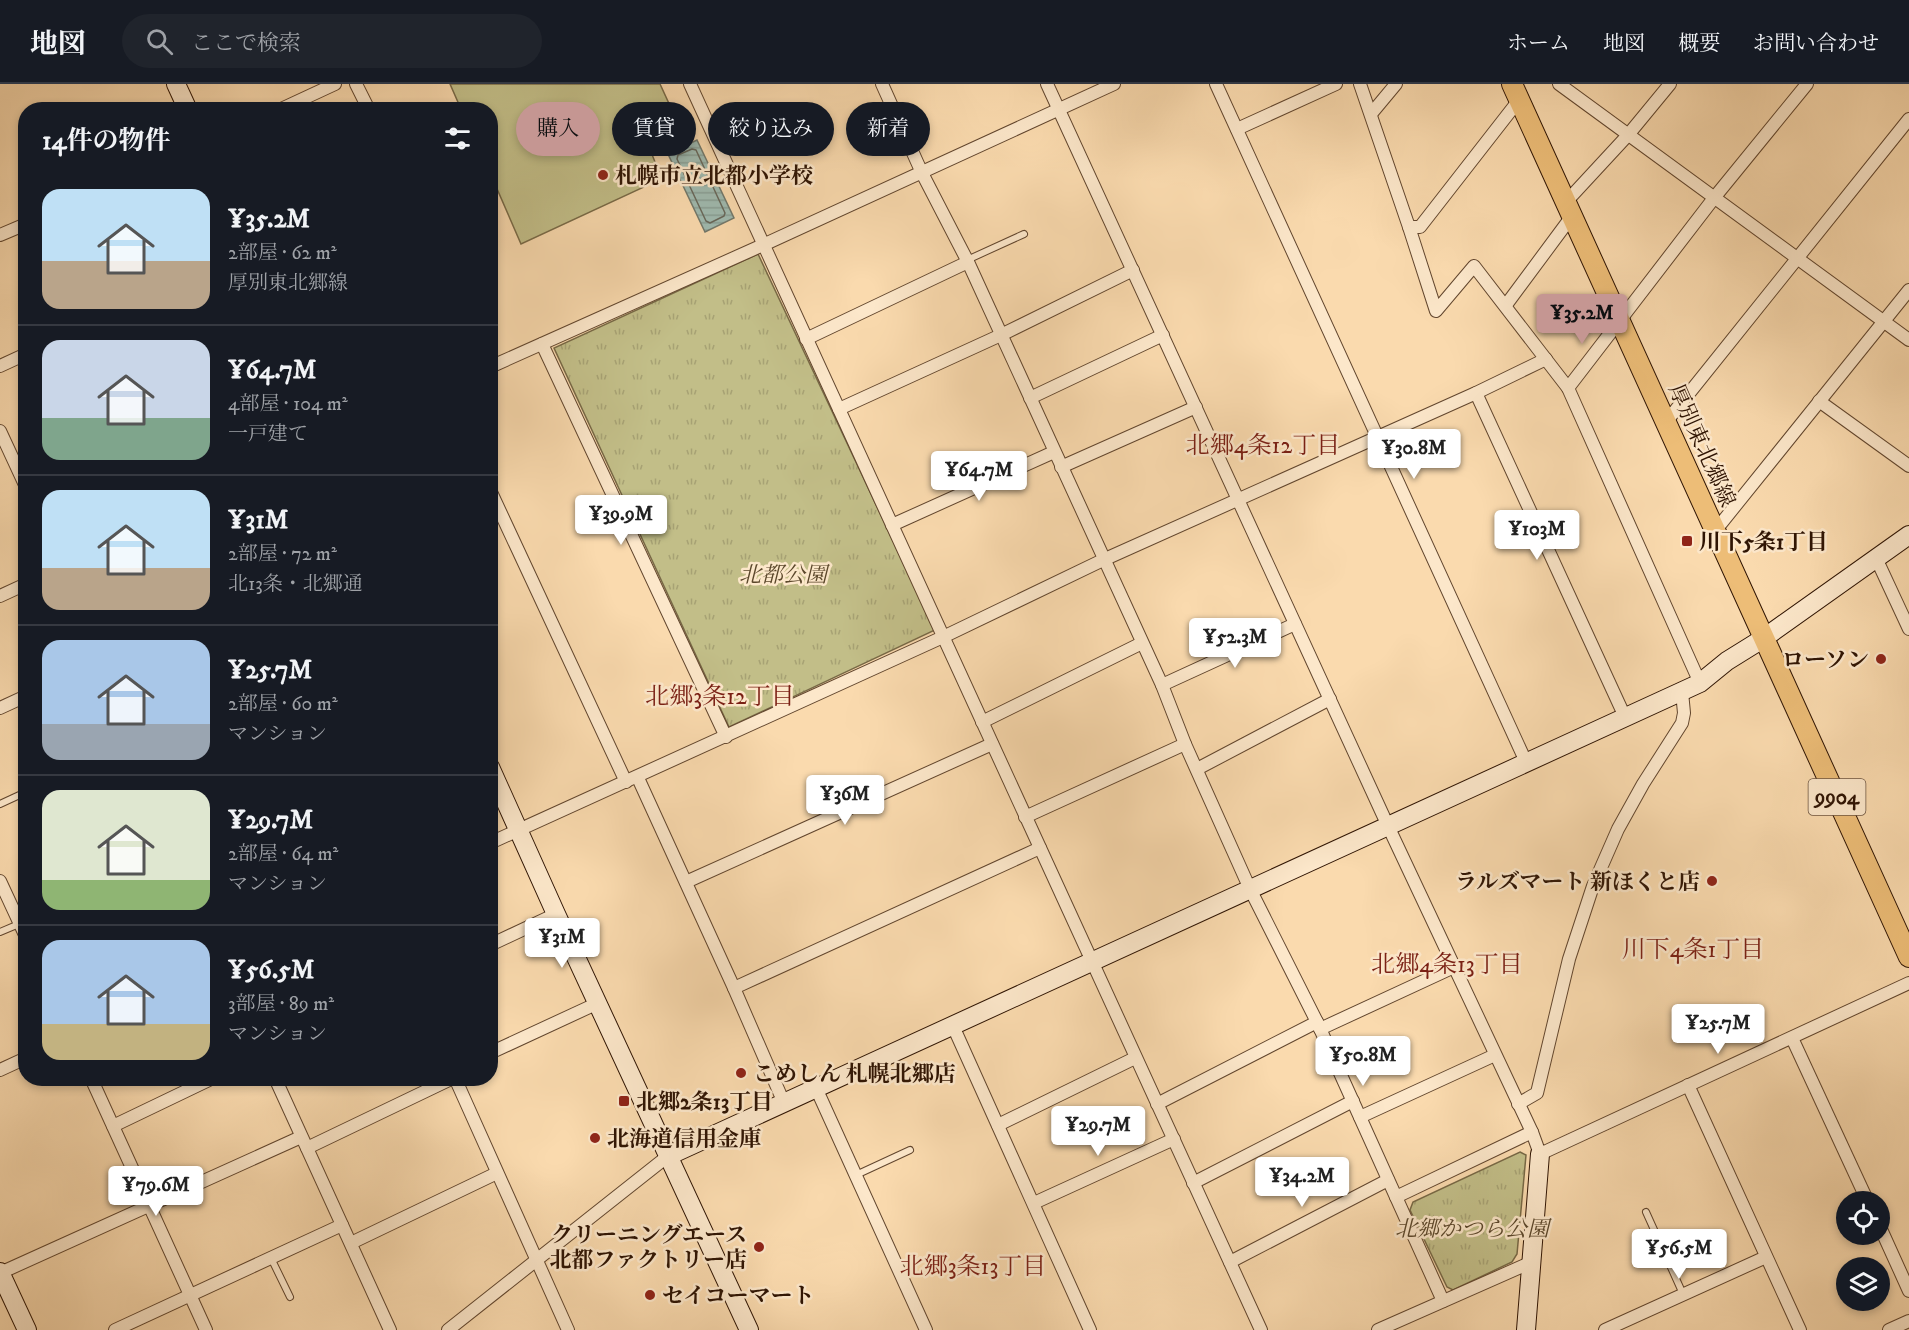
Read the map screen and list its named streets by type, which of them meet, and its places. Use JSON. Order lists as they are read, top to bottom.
{
  "streets": {
    "main road": ["厚別東北郷線", "9904"]
  },
  "districts": [
    "北郷4条12丁目",
    "北郷3条12丁目",
    "川下4条1丁目",
    "北郷4条13丁目",
    "北郷3条13丁目"
  ],
  "parks": ["北都公園", "北郷かつら公園"],
  "places": {
    "other": [
      "札幌市立北都小学校",
      "ローソン",
      "ラルズマート 新ほくと店",
      "こめしん 札幌北郷店",
      "北海道信用金庫",
      "クリーニングエース 北都ファクトリー店",
      "セイコーマート"
    ],
    "transit": ["川下5条1丁目", "北郷2条13丁目"]
  },
  "page": {
    "header": "地図",
    "search": "ここで検索",
    "nav": [
      "ホーム",
      "地図",
      "概要",
      "お問い合わせ"
    ],
    "chip": [
      "購入",
      "賃貸",
      "絞り込み",
      "新着"
    ],
    "heading": "14件の物件",
    "list": [
      {
        "name": "¥35.2M",
        "note": "2部屋 · 62 m² · 厚別東北郷線"
      },
      {
        "name": "¥64.7M",
        "note": "4部屋 · 104 m² · 一戸建て"
      },
      {
        "name": "¥31M",
        "note": "2部屋 · 72 m² · 北13条・北郷通"
      },
      {
        "name": "¥25.7M",
        "note": "2部屋 · 60 m² · マンション"
      },
      {
        "name": "¥29.7M",
        "note": "2部屋 · 64 m² · マンション"
      },
      {
        "name": "¥56.5M",
        "note": "3部屋 · 89 m² · マンション"
      }
    ],
    "price": [
      "¥35.2M",
      "¥30.8M",
      "¥64.7M",
      "¥39.9M",
      "¥103M",
      "¥52.3M",
      "¥36M",
      "¥31M",
      "¥25.7M",
      "¥50.8M",
      "¥29.7M",
      "¥34.2M",
      "¥79.6M",
      "¥56.5M"
    ]
  }
}
